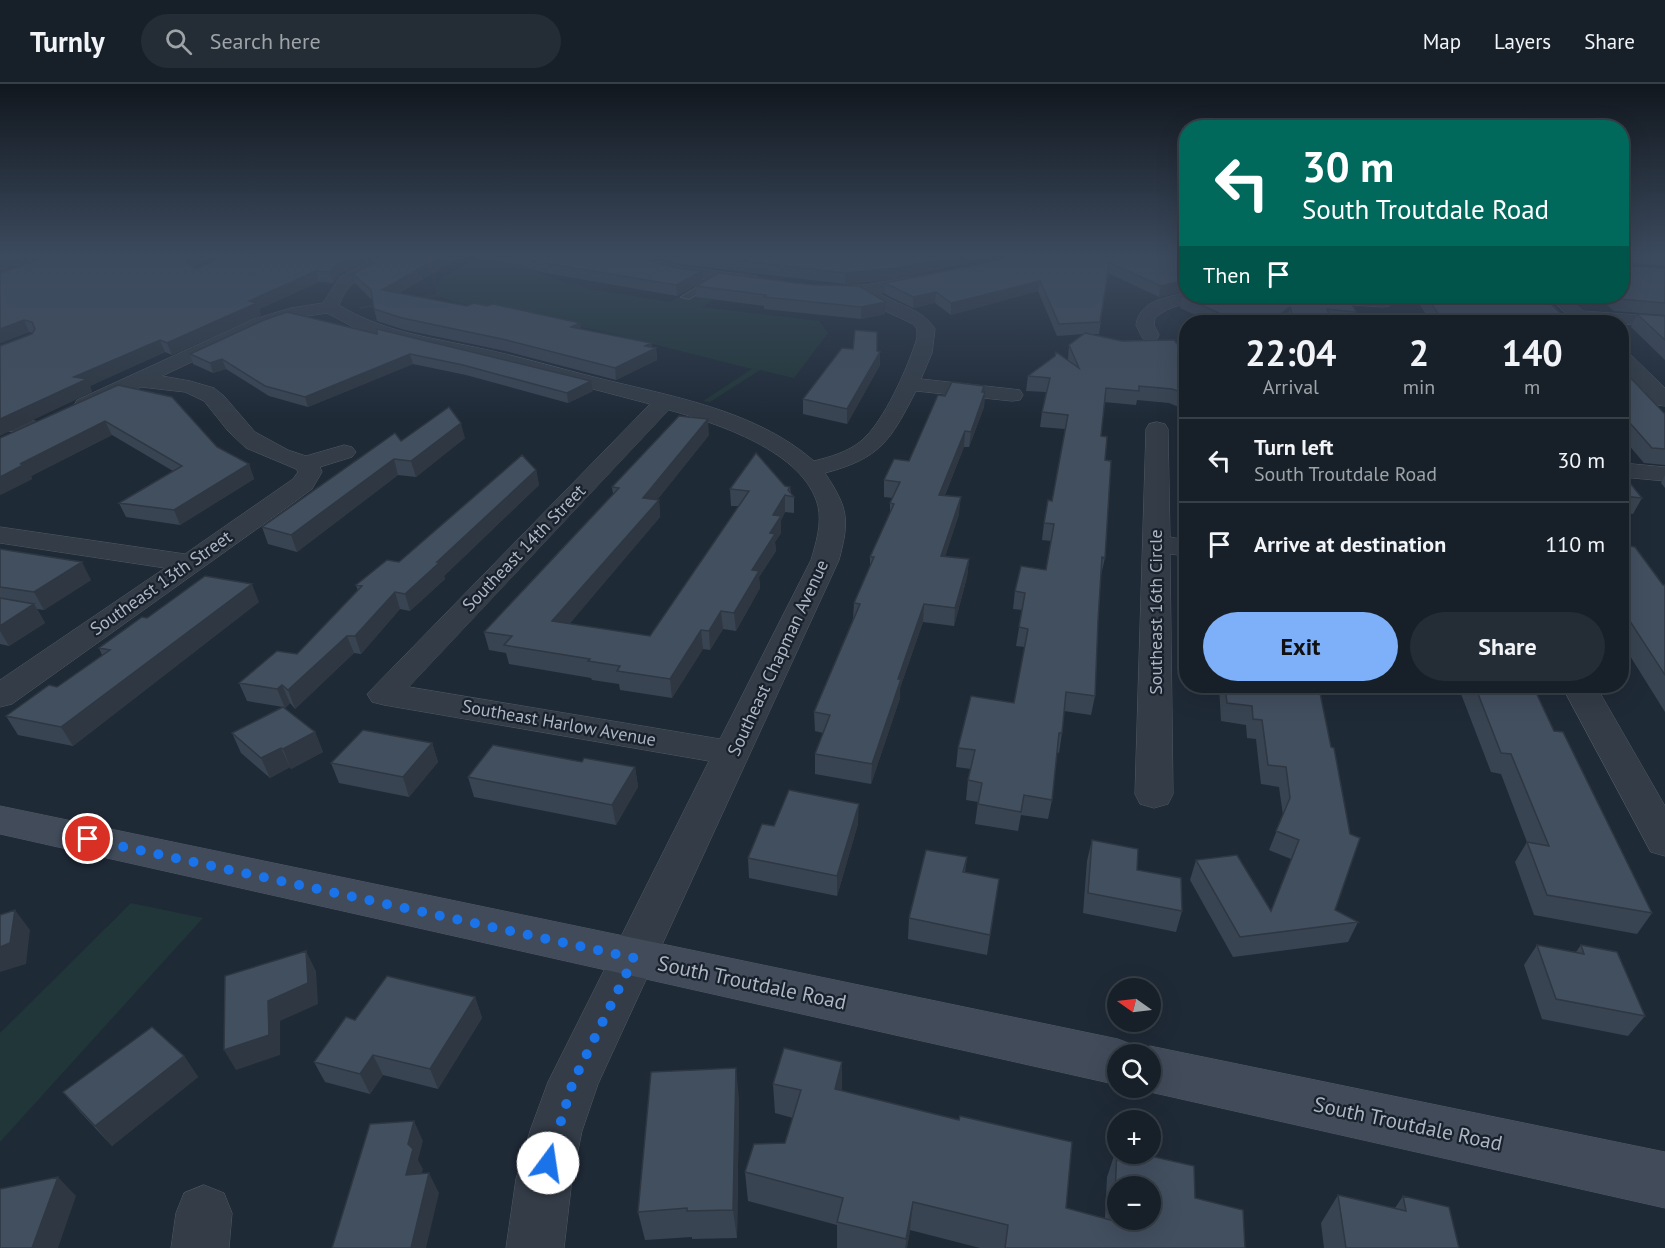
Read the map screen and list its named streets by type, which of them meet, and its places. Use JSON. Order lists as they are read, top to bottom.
{
  "streets": {
    "main road": ["South Troutdale Road"],
    "street": [
      "Southeast 14th Street",
      "Southeast 13th Street",
      "Southeast 16th Circle",
      "Southeast Chapman Avenue",
      "Southeast Harlow Avenue"
    ]
  },
  "crossings": [
    ["Southeast 14th Street", "Southeast Chapman Avenue"],
    ["Southeast 14th Street", "Southeast Harlow Avenue"],
    ["Southeast Chapman Avenue", "Southeast Harlow Avenue"],
    ["Southeast Chapman Avenue", "South Troutdale Road"]
  ],
  "north": "left",
  "page": {
    "header": "Turnly",
    "search": "Search here",
    "nav": ["Map", "Layers", "Share"],
    "turn": ["30 m", "South Troutdale Road"],
    "then": "Then",
    "eta": [
      "22:04",
      "Arrival",
      "2",
      "min",
      "140",
      "m"
    ],
    "list": [
      {
        "name": "Turn left",
        "note": "South Troutdale Road",
        "value": "30 m"
      },
      {
        "name": "Arrive at destination",
        "value": "110 m"
      }
    ],
    "buttons": ["Exit", "Share"],
    "map_buttons": ["+", "−"]
  }
}
